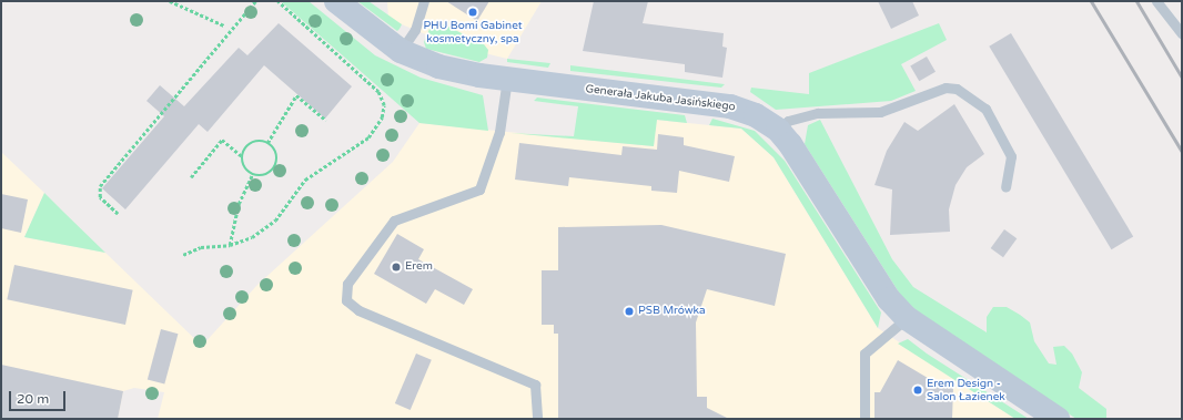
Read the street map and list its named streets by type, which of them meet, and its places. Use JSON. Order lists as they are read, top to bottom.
{
  "streets": {
    "street": ["Generała Jakuba Jasińskiego"]
  },
  "places": [
    "PHU Bomi Gabinet kosmetyczny, spa",
    "Erem",
    "PSB Mrówka",
    "Erem Design - Salon Łazienek"
  ],
  "scale_bar": "20 m"
}
